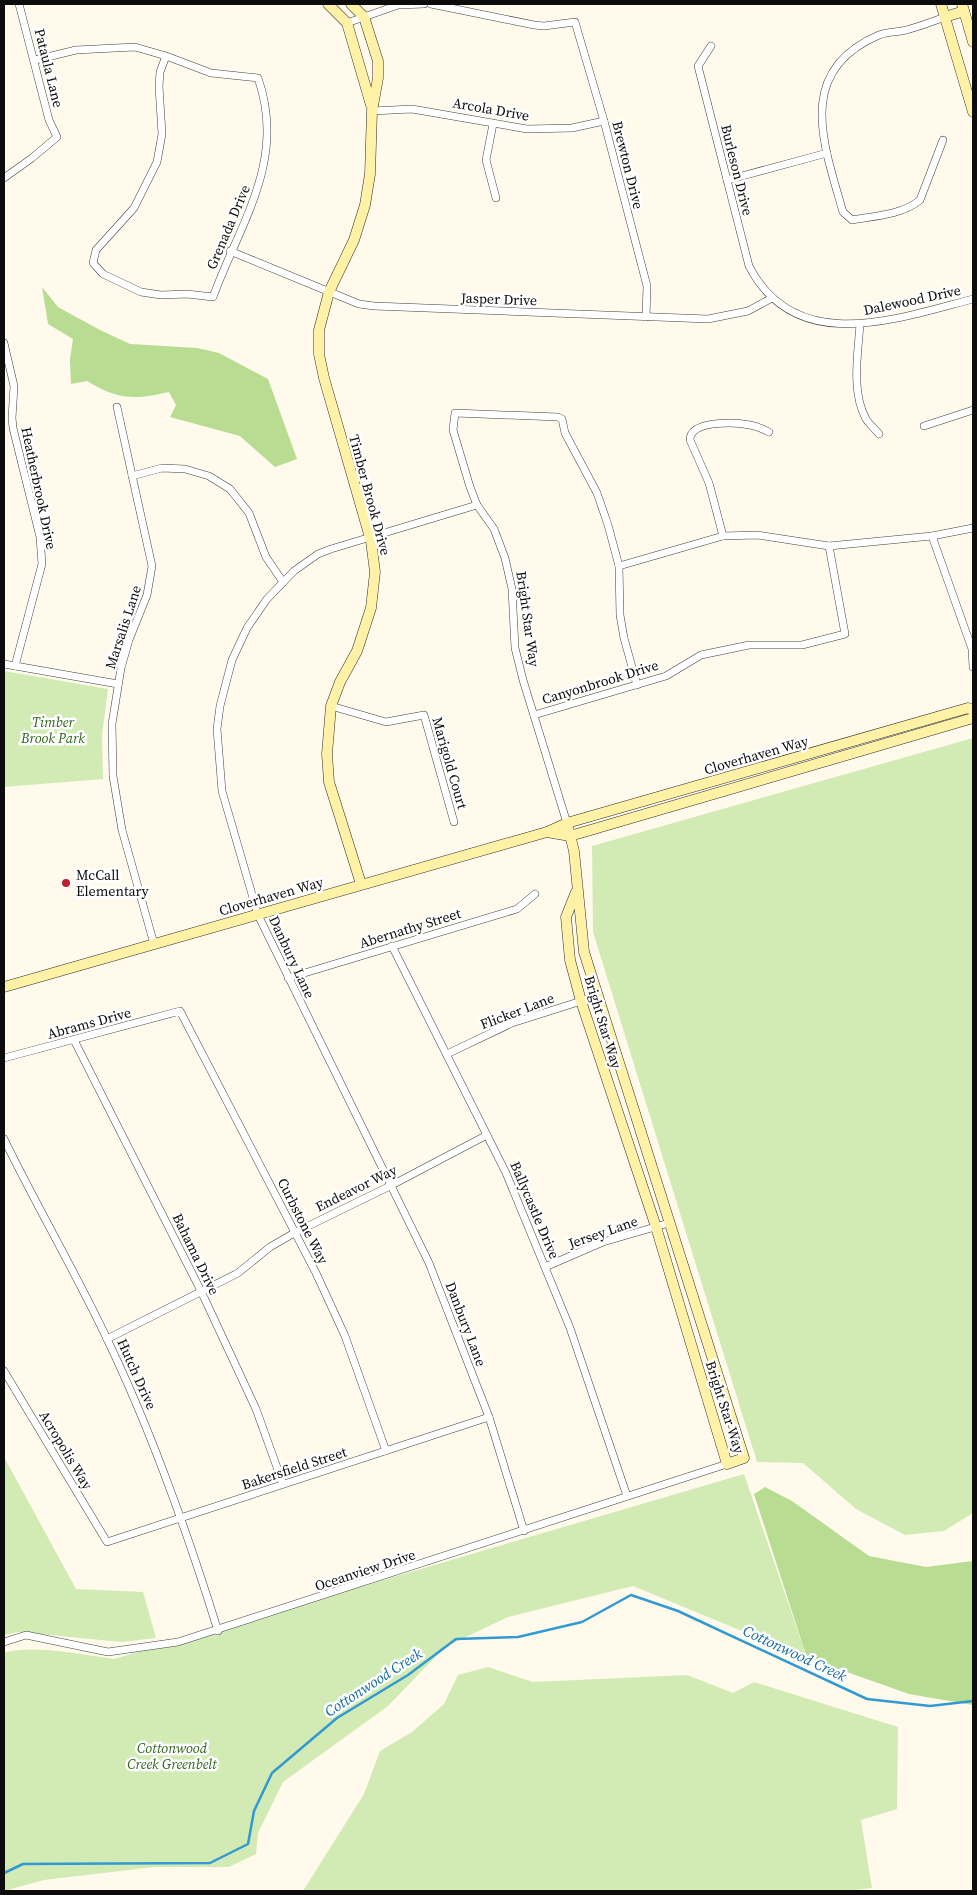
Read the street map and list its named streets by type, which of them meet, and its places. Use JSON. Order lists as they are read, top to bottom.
{
  "streets": {
    "street": [
      "Pataula Lane",
      "Arcola Drive",
      "Brewton Drive",
      "Burleson Drive",
      "Grenada Drive",
      "Jasper Drive",
      "Dalewood Drive",
      "Heatherbrook Drive",
      "Timber Brook Drive",
      "Bright Star Way",
      "Marsalis Lane",
      "Canyonbrook Drive",
      "Cloverhaven Way",
      "Marigold Court",
      "Abernathy Street",
      "Danbury Lane",
      "Flicker Lane",
      "Abrams Drive",
      "Endeavor Way",
      "Ballycastle Drive",
      "Curbstone Way",
      "Jersey Lane",
      "Bahama Drive",
      "Hutch Drive",
      "Acropolis Way",
      "Bakersfield Street",
      "Oceanview Drive"
    ]
  },
  "crossings": [
    ["Arcola Drive", "Brewton Drive"],
    ["Arcola Drive", "Timber Brook Drive"],
    ["Brewton Drive", "Jasper Drive"],
    ["Burleson Drive", "Jasper Drive"],
    ["Burleson Drive", "Dalewood Drive"],
    ["Grenada Drive", "Jasper Drive"],
    ["Jasper Drive", "Dalewood Drive"],
    ["Jasper Drive", "Timber Brook Drive"],
    ["Timber Brook Drive", "Cloverhaven Way"],
    ["Timber Brook Drive", "Marigold Court"],
    ["Timber Brook Drive", "Danbury Lane"],
    ["Bright Star Way", "Canyonbrook Drive"],
    ["Bright Star Way", "Cloverhaven Way"],
    ["Bright Star Way", "Danbury Lane"],
    ["Bright Star Way", "Flicker Lane"],
    ["Bright Star Way", "Jersey Lane"],
    ["Bright Star Way", "Oceanview Drive"],
    ["Marsalis Lane", "Cloverhaven Way"],
    ["Cloverhaven Way", "Danbury Lane"],
    ["Abernathy Street", "Danbury Lane"],
    ["Abernathy Street", "Ballycastle Drive"],
    ["Danbury Lane", "Endeavor Way"],
    ["Danbury Lane", "Bakersfield Street"],
    ["Danbury Lane", "Oceanview Drive"],
    ["Flicker Lane", "Ballycastle Drive"],
    ["Abrams Drive", "Curbstone Way"],
    ["Abrams Drive", "Bahama Drive"],
    ["Endeavor Way", "Ballycastle Drive"],
    ["Endeavor Way", "Curbstone Way"],
    ["Endeavor Way", "Bahama Drive"],
    ["Endeavor Way", "Hutch Drive"],
    ["Ballycastle Drive", "Jersey Lane"],
    ["Ballycastle Drive", "Oceanview Drive"],
    ["Curbstone Way", "Bakersfield Street"],
    ["Bahama Drive", "Bakersfield Street"],
    ["Hutch Drive", "Bakersfield Street"],
    ["Hutch Drive", "Oceanview Drive"],
    ["Acropolis Way", "Bakersfield Street"]
  ],
  "water": ["Cottonwood Creek"],
  "parks": ["Timber Brook Park", "Cottonwood Creek Greenbelt"],
  "places": ["McCall Elementary"]
}
